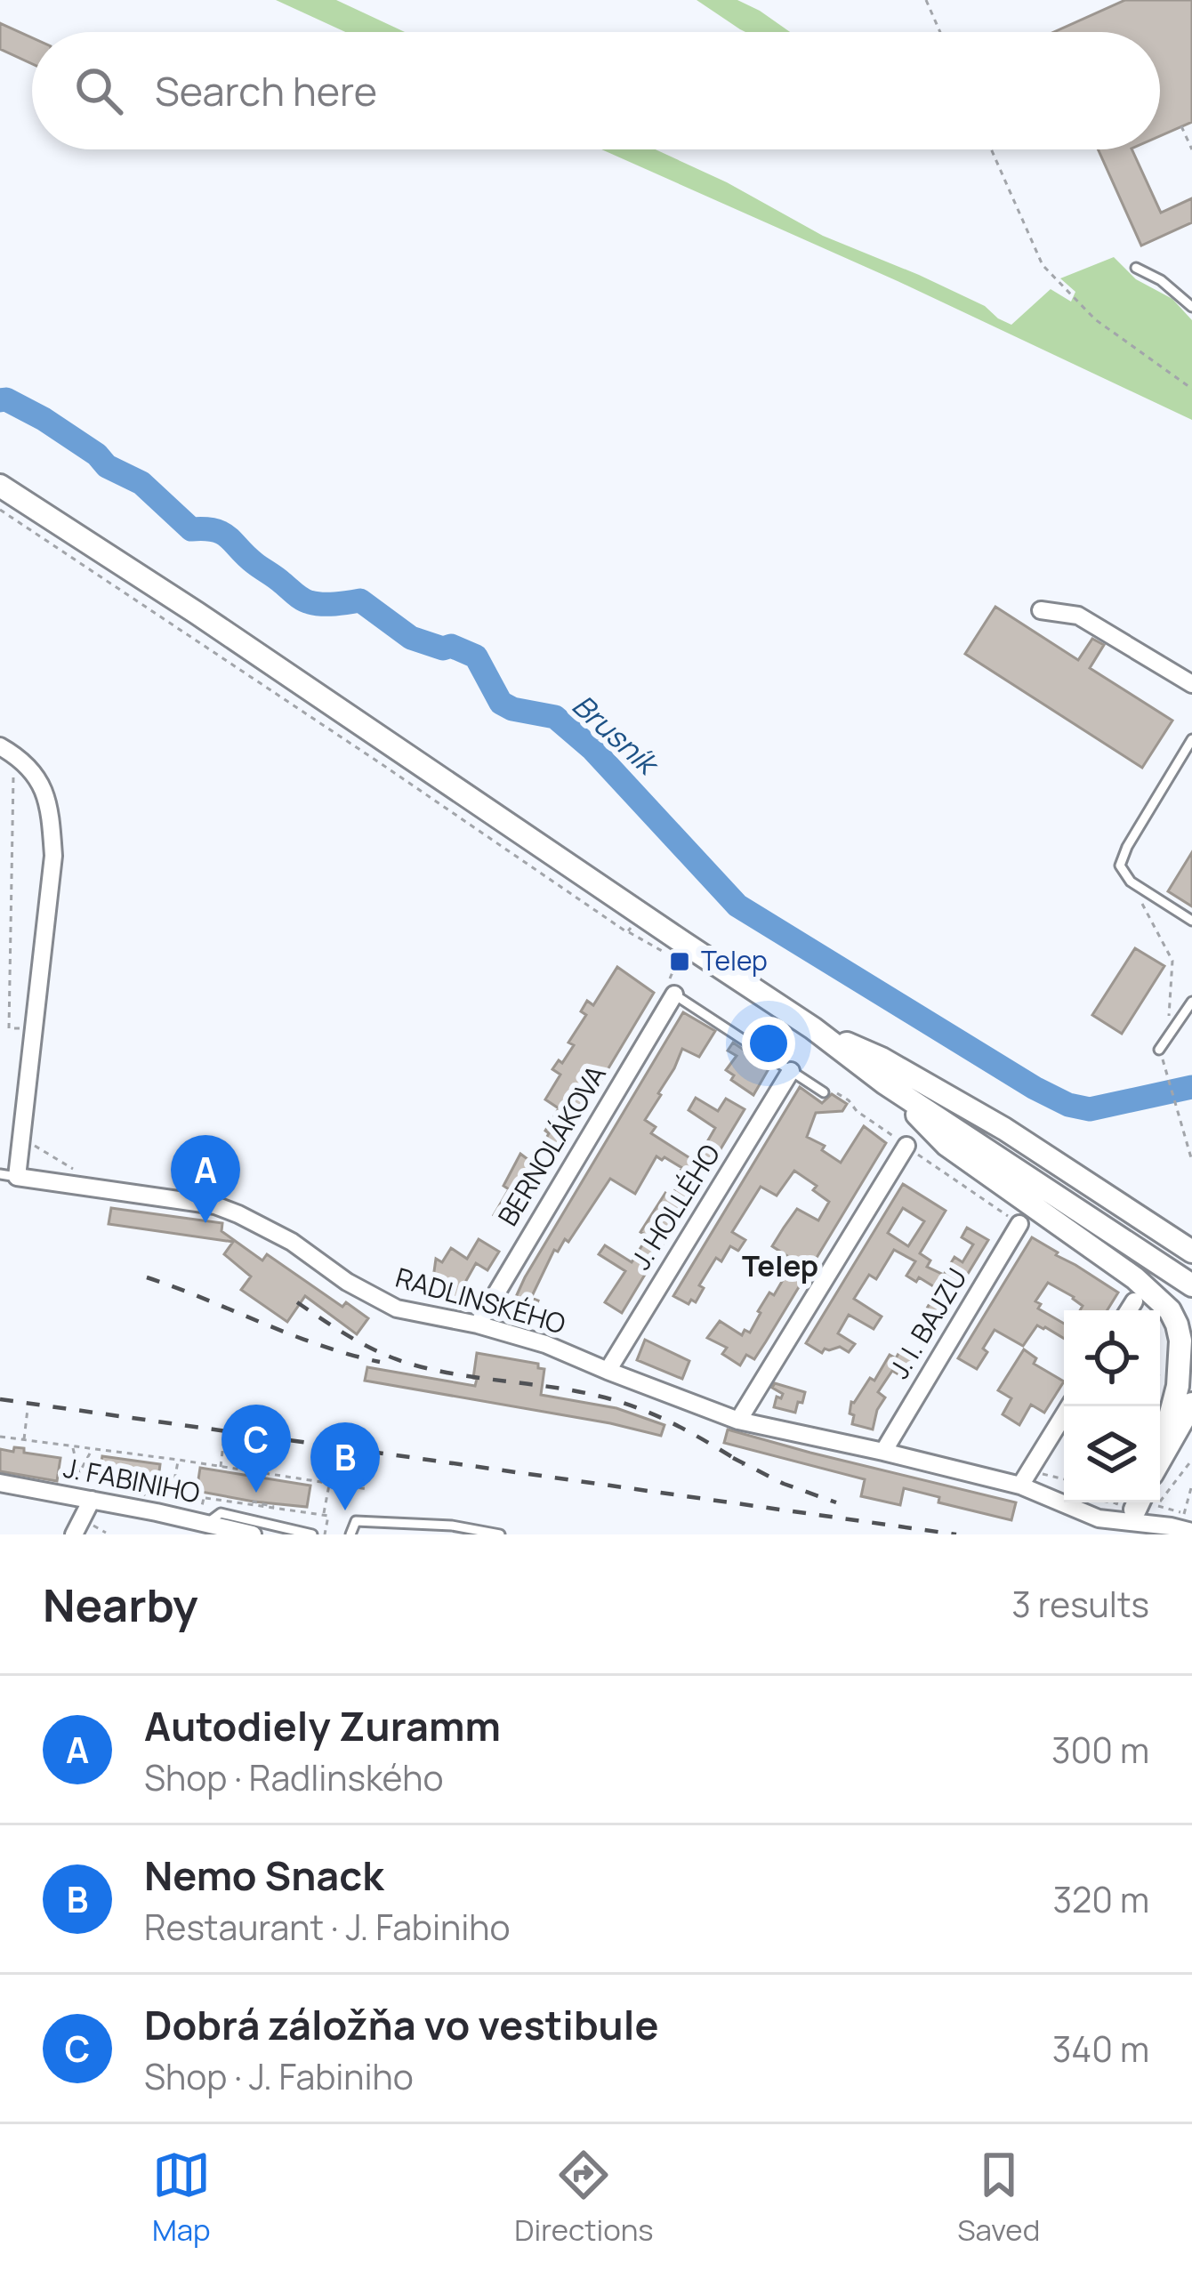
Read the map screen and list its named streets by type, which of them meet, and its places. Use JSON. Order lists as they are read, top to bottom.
{
  "streets": {
    "street": [
      "BERNOLÁKOVA",
      "J. HOLLÉHO",
      "RADLINSKÉHO",
      "J. I. BAJZU",
      "J. FABINIHO"
    ]
  },
  "crossings": [
    ["BERNOLÁKOVA", "RADLINSKÉHO"],
    ["J. HOLLÉHO", "RADLINSKÉHO"],
    ["RADLINSKÉHO", "J. I. BAJZU"]
  ],
  "districts": ["Telep"],
  "water": ["Brusník"],
  "places": {
    "transit": ["Telep"]
  },
  "page": {
    "search": "Search here",
    "pins": ["A", "C", "B"],
    "heading": ["Nearby", "3 results"],
    "list": [
      {
        "mark": "A",
        "name": "Autodiely Zuramm",
        "note": "Shop · Radlinského",
        "value": "300 m"
      },
      {
        "mark": "B",
        "name": "Nemo Snack",
        "note": "Restaurant · J. Fabiniho",
        "value": "320 m"
      },
      {
        "mark": "C",
        "name": "Dobrá záložňa vo vestibule",
        "note": "Shop · J. Fabiniho",
        "value": "340 m"
      }
    ],
    "nav": ["Map", "Directions", "Saved"]
  }
}
